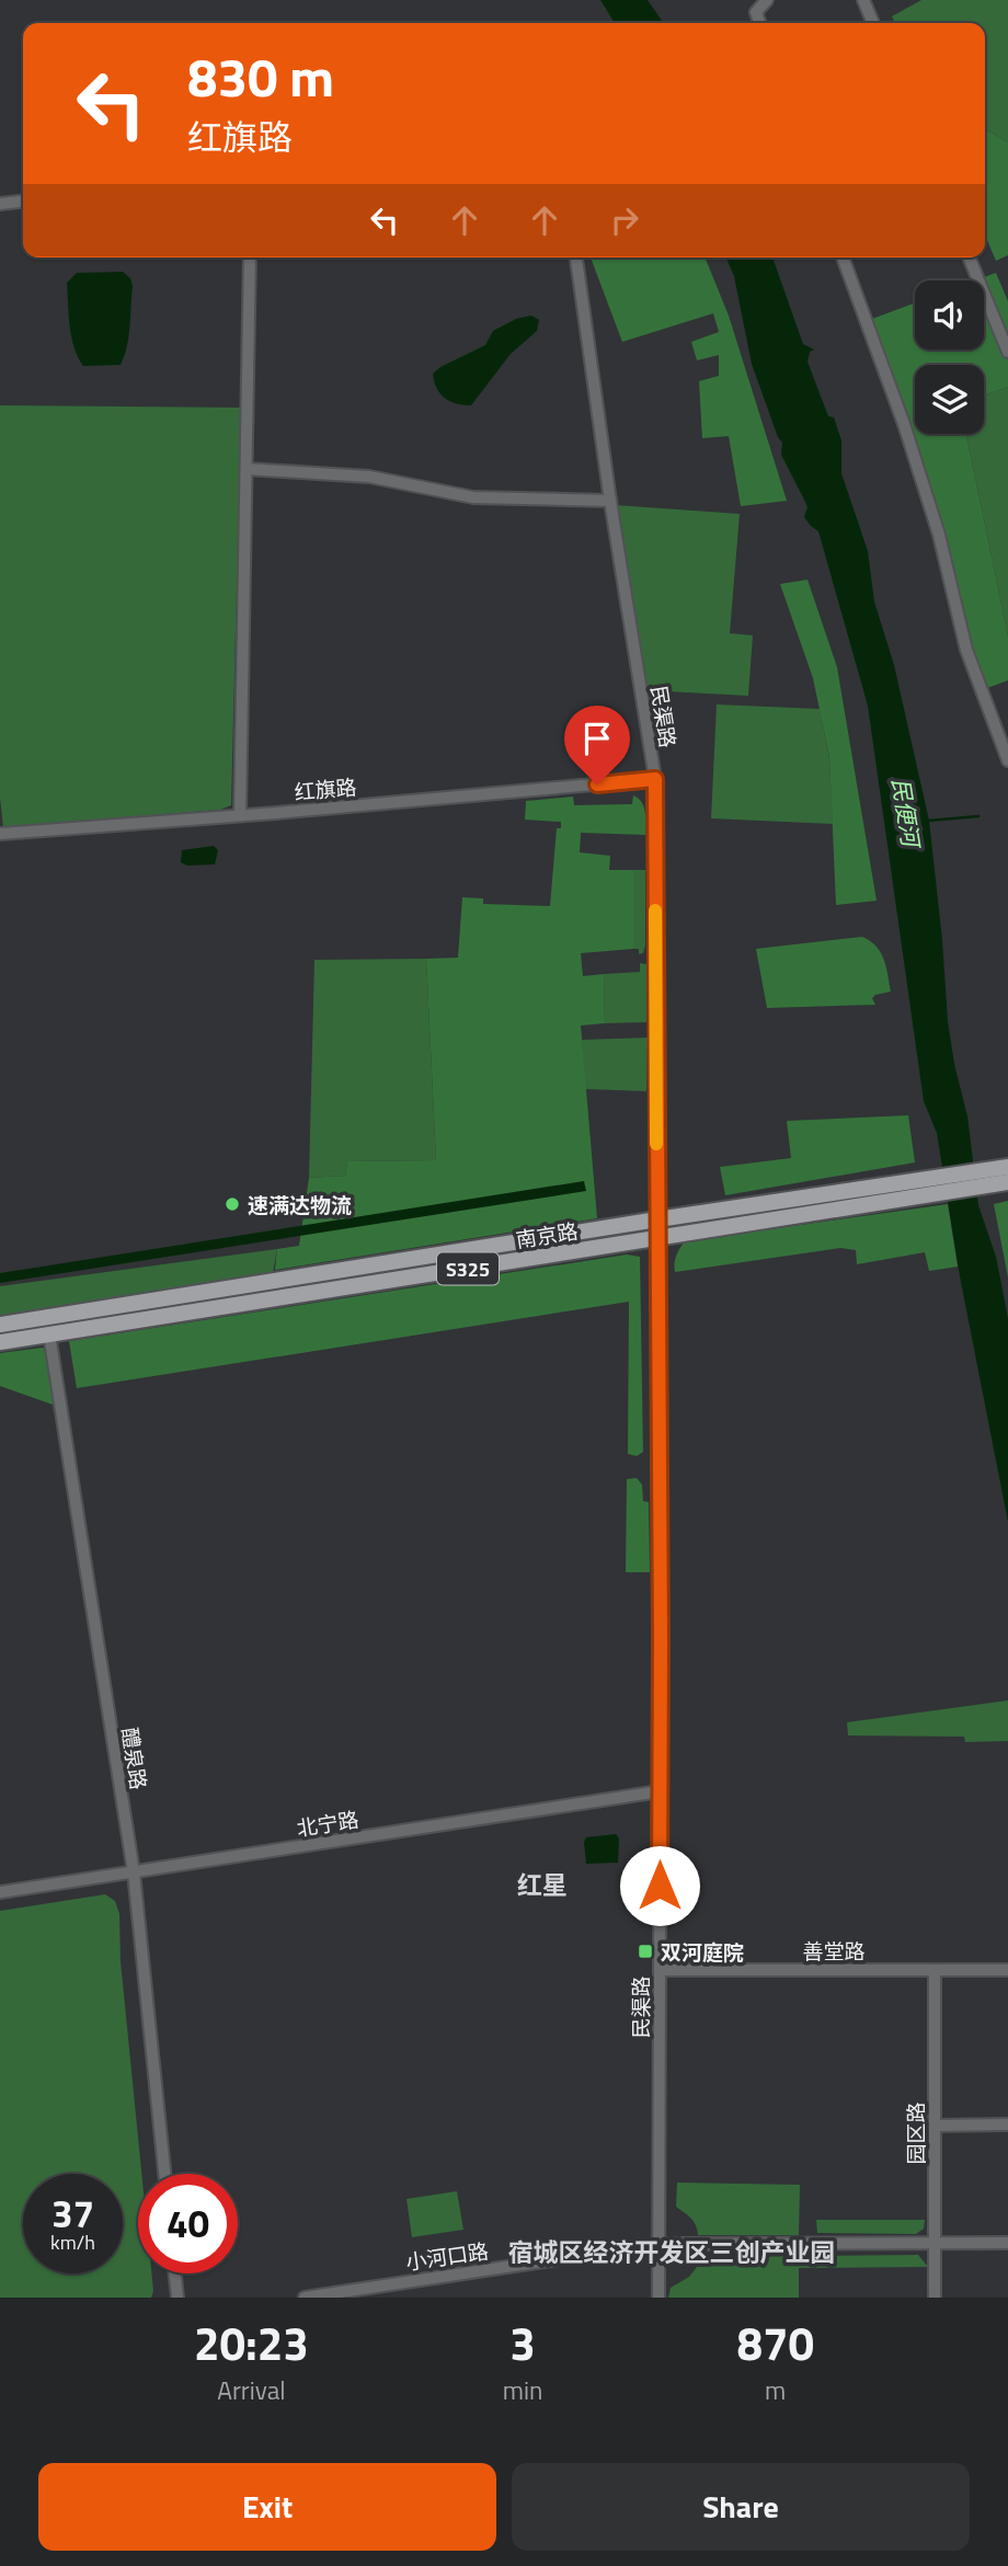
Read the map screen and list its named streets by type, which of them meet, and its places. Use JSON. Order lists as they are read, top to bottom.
{
  "streets": {
    "main road": ["南京路", "S325"],
    "street": [
      "民渠路",
      "红旗路",
      "醴泉路",
      "北宁路",
      "善堂路",
      "园区路",
      "小河口路"
    ]
  },
  "crossings": [
    ["民渠路", "红旗路"],
    ["民渠路", "南京路"],
    ["民渠路", "北宁路"],
    ["民渠路", "善堂路"],
    ["民渠路", "小河口路"],
    ["南京路", "醴泉路"],
    ["醴泉路", "北宁路"],
    ["善堂路", "园区路"],
    ["园区路", "小河口路"]
  ],
  "districts": ["红星", "宿城区经济开发区三创产业园"],
  "water": ["民便河"],
  "places": {
    "other": ["速满达物流"],
    "transit": ["双河庭院"]
  },
  "page": {
    "turn": ["830 m", "红旗路"],
    "speed": "37 km/h",
    "limit": "40",
    "eta": [
      "20:23",
      "Arrival",
      "3",
      "min",
      "870",
      "m"
    ],
    "buttons": ["Exit", "Share"]
  }
}
